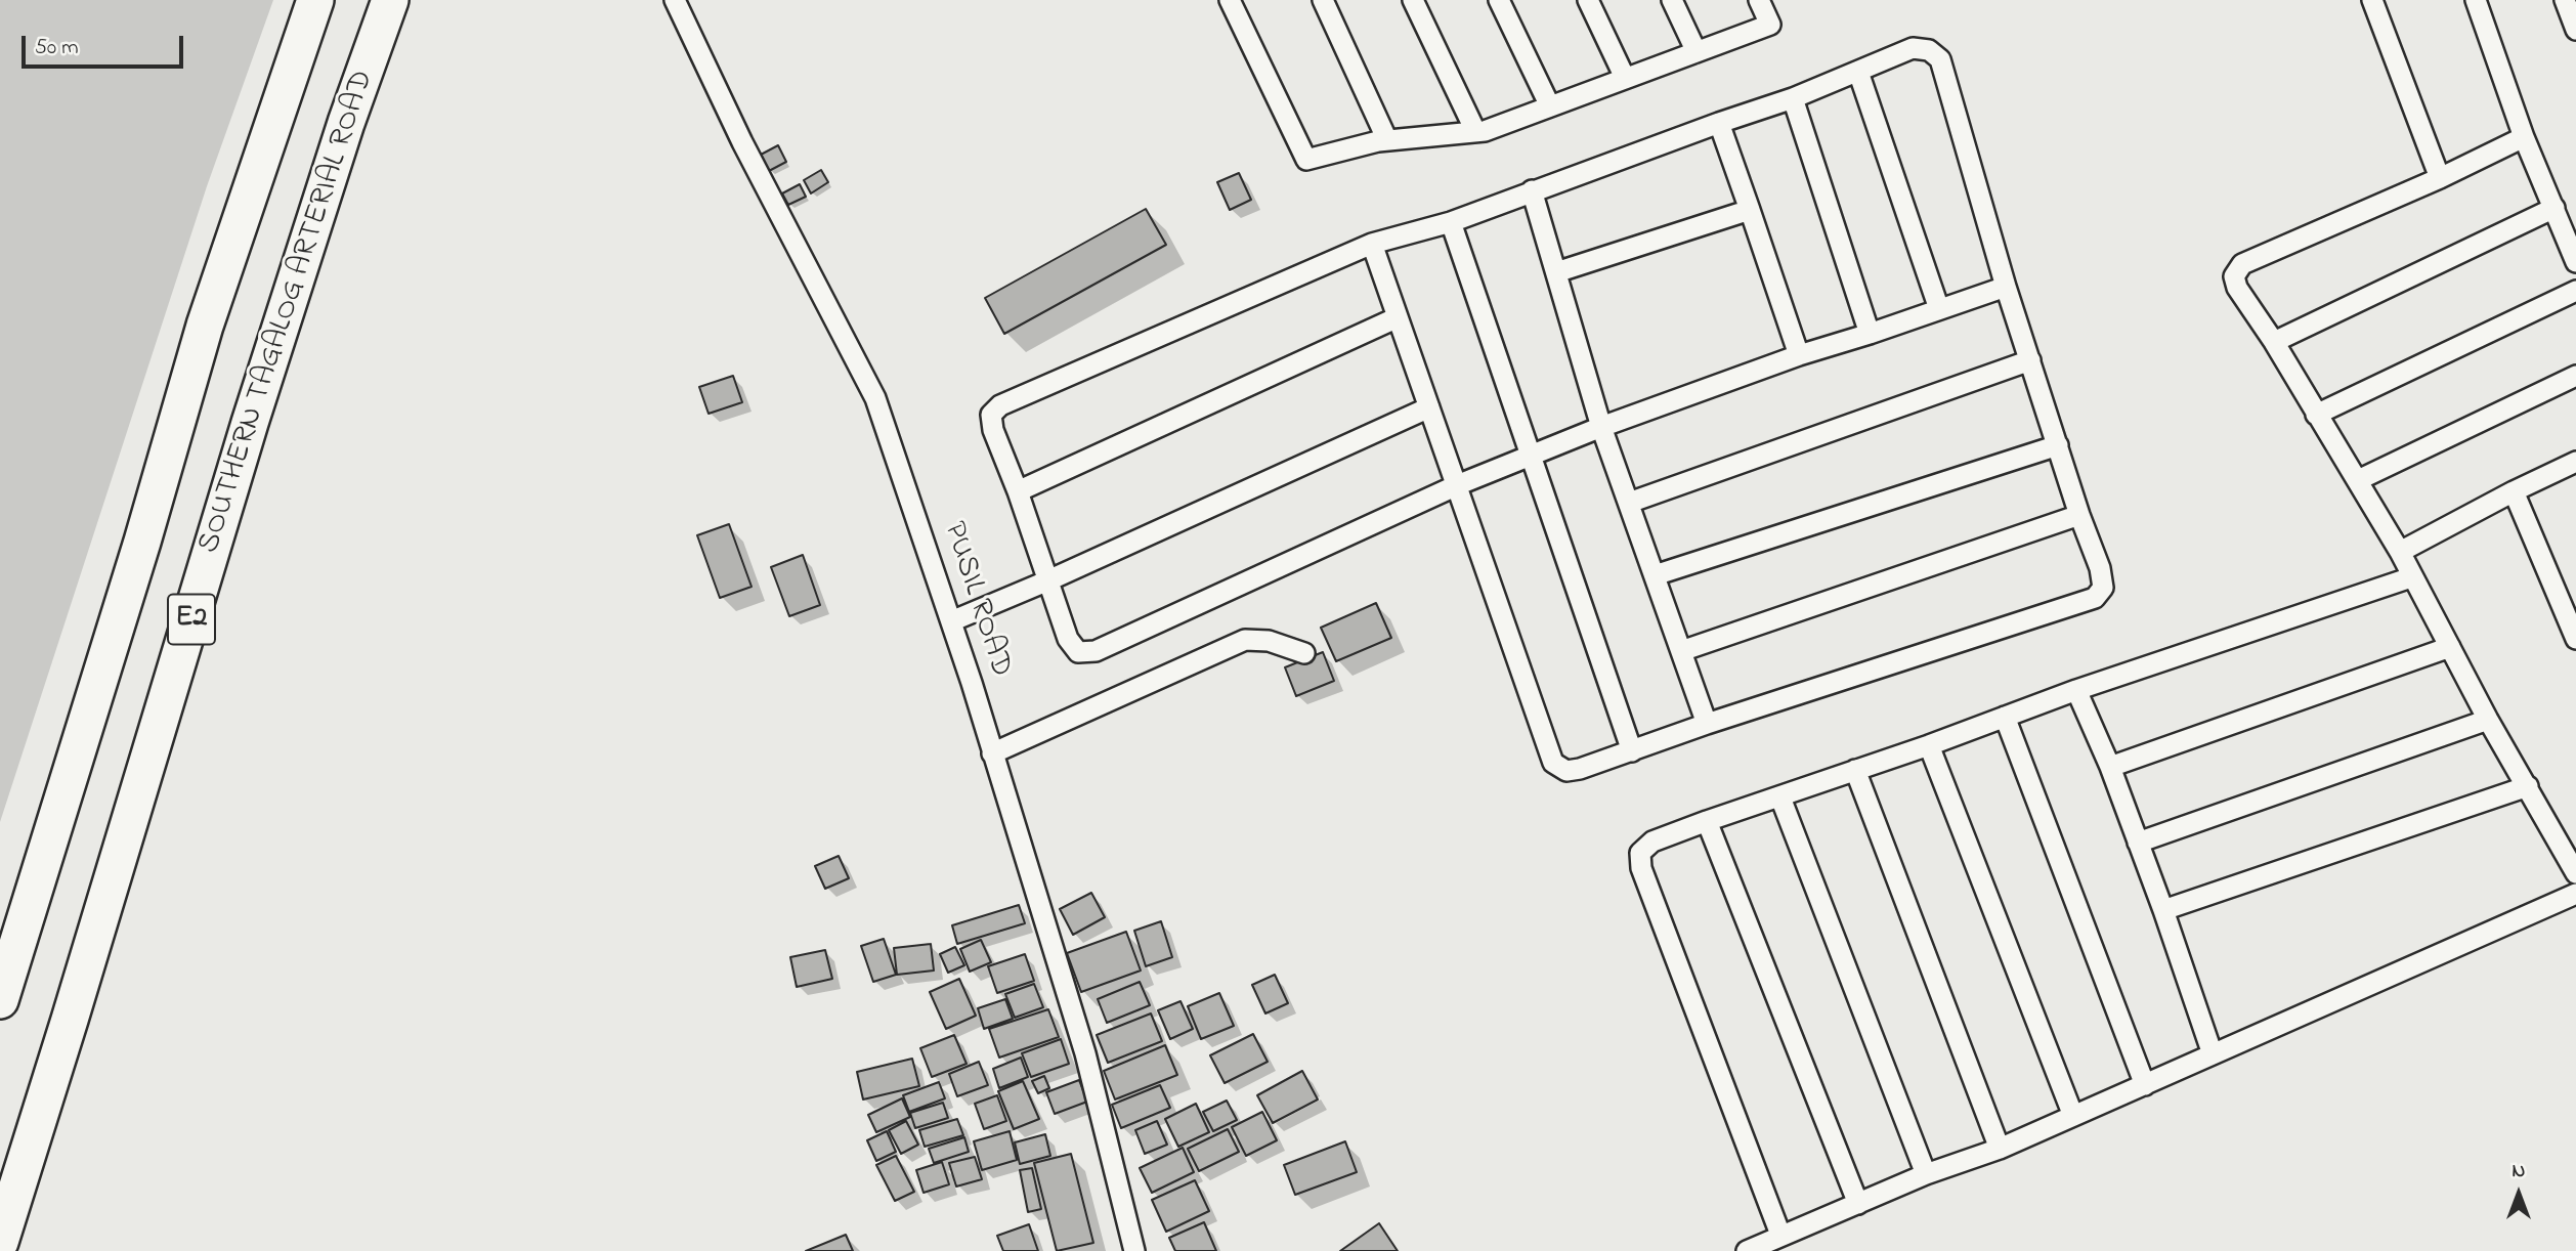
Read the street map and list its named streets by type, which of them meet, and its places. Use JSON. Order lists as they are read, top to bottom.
{
  "streets": {
    "highway": ["SOUTHERN TAGALOG ARTERIAL ROAD", "E2"],
    "street": ["PUSIL ROAD"]
  },
  "scale_bar": "50 m",
  "north": "top"
}
